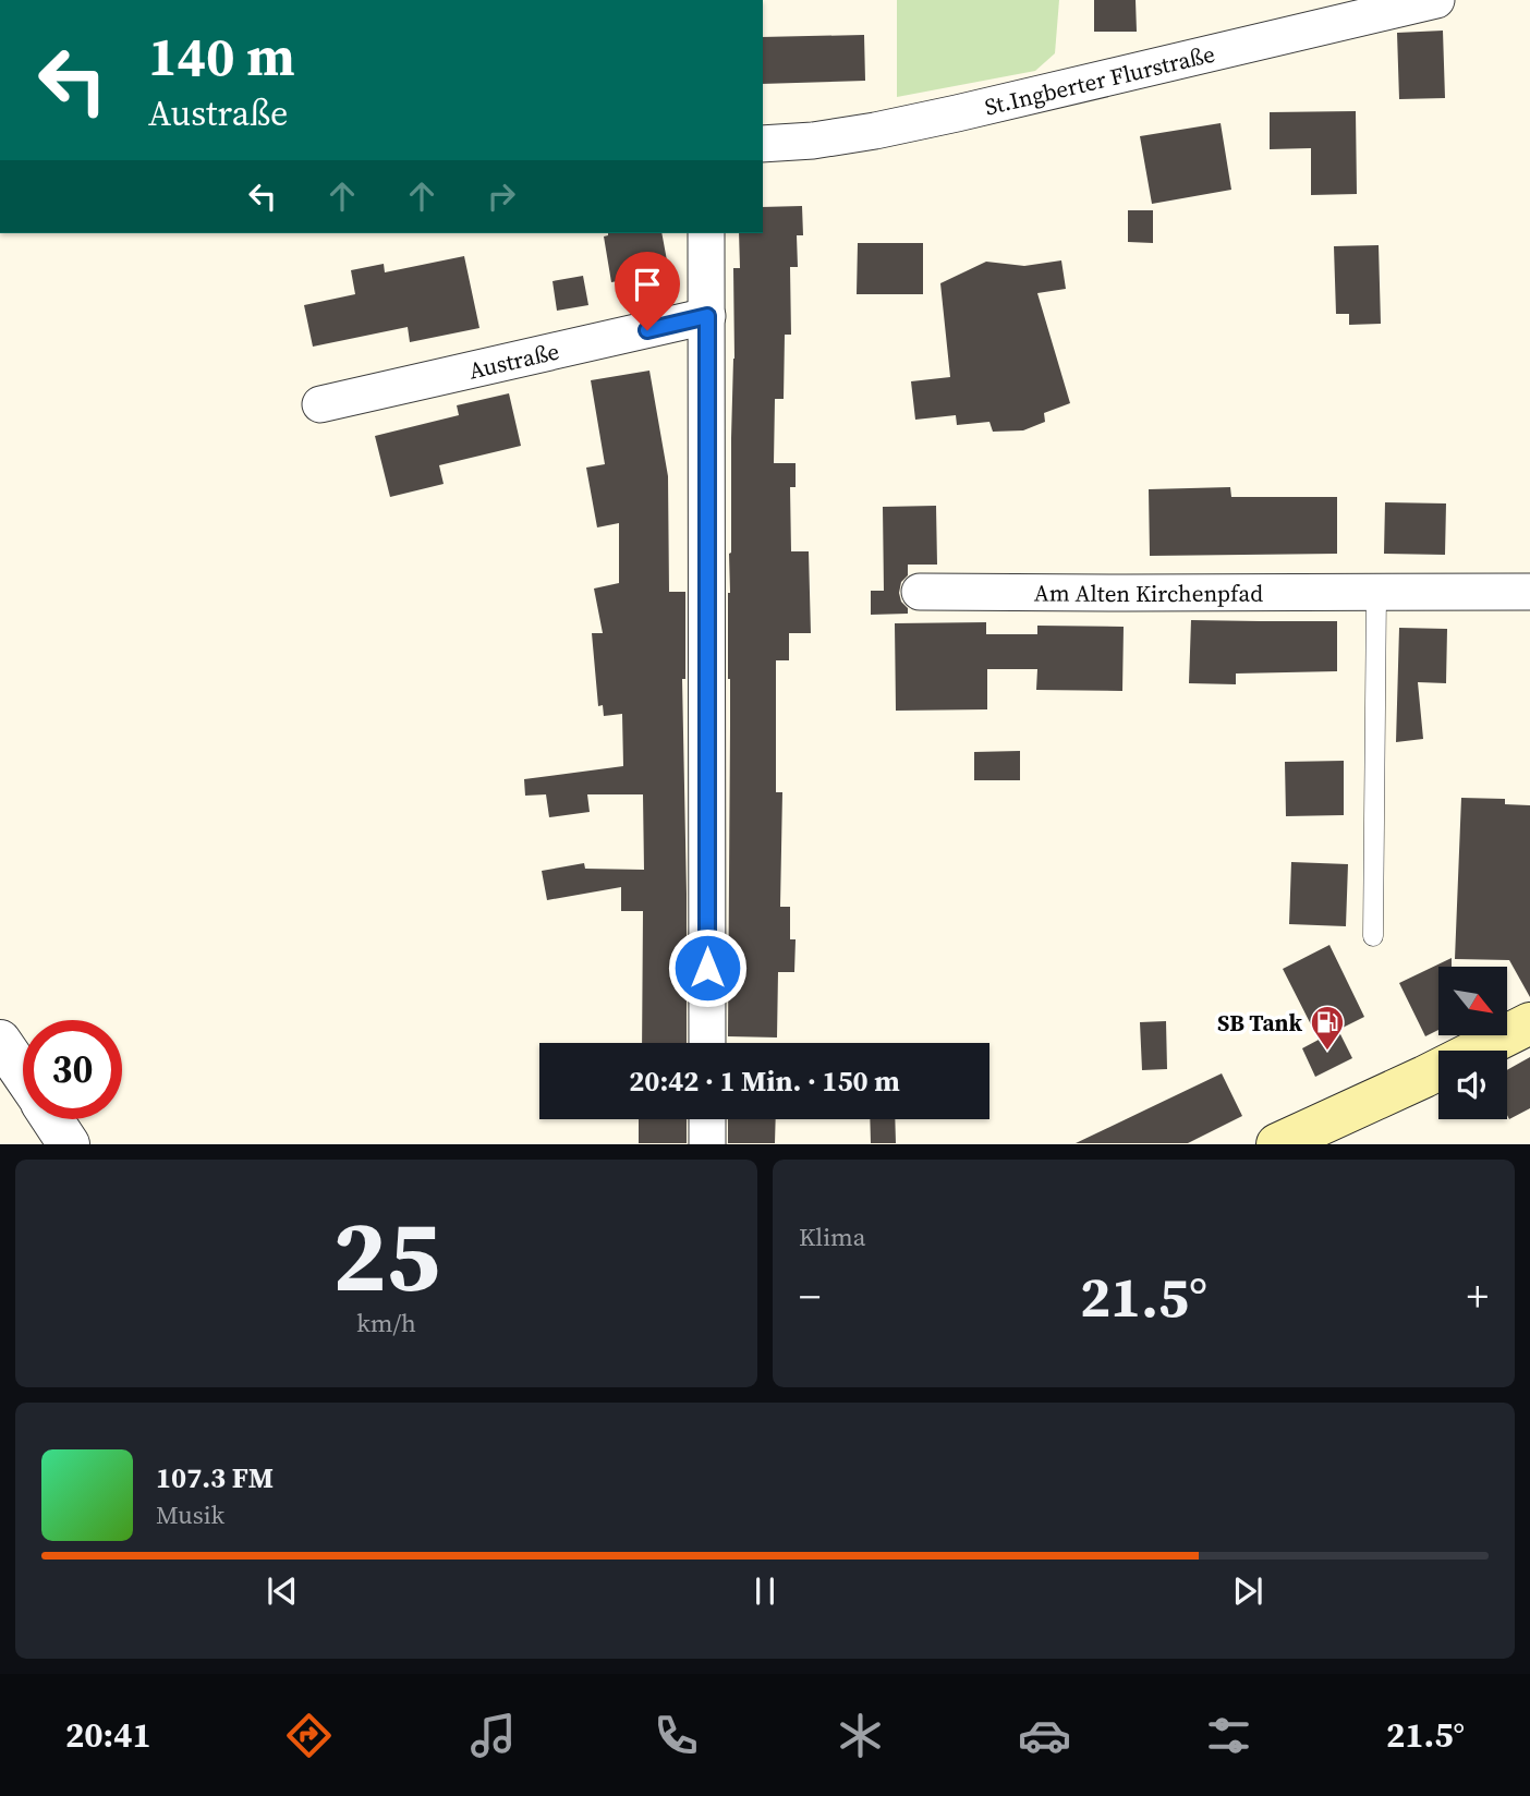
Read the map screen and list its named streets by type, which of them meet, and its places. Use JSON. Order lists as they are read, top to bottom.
{
  "streets": {
    "street": ["St.Ingberter Flurstraße", "Austraße", "Am Alten Kirchenpfad"]
  },
  "places": {
    "fuel station": ["SB Tank"]
  },
  "north": "bottom right",
  "page": {
    "turn": ["140 m", "Austraße"],
    "limit": "30",
    "trip": "20:42 · 1 Min. · 150 m",
    "tile": [
      ["25", "km/h"],
      "Klima"
    ],
    "heat": ["−", "21.5°", "+"],
    "song": ["107.3 FM", "Musik"],
    "tabs": ["20:41", "21.5°"]
  }
}
